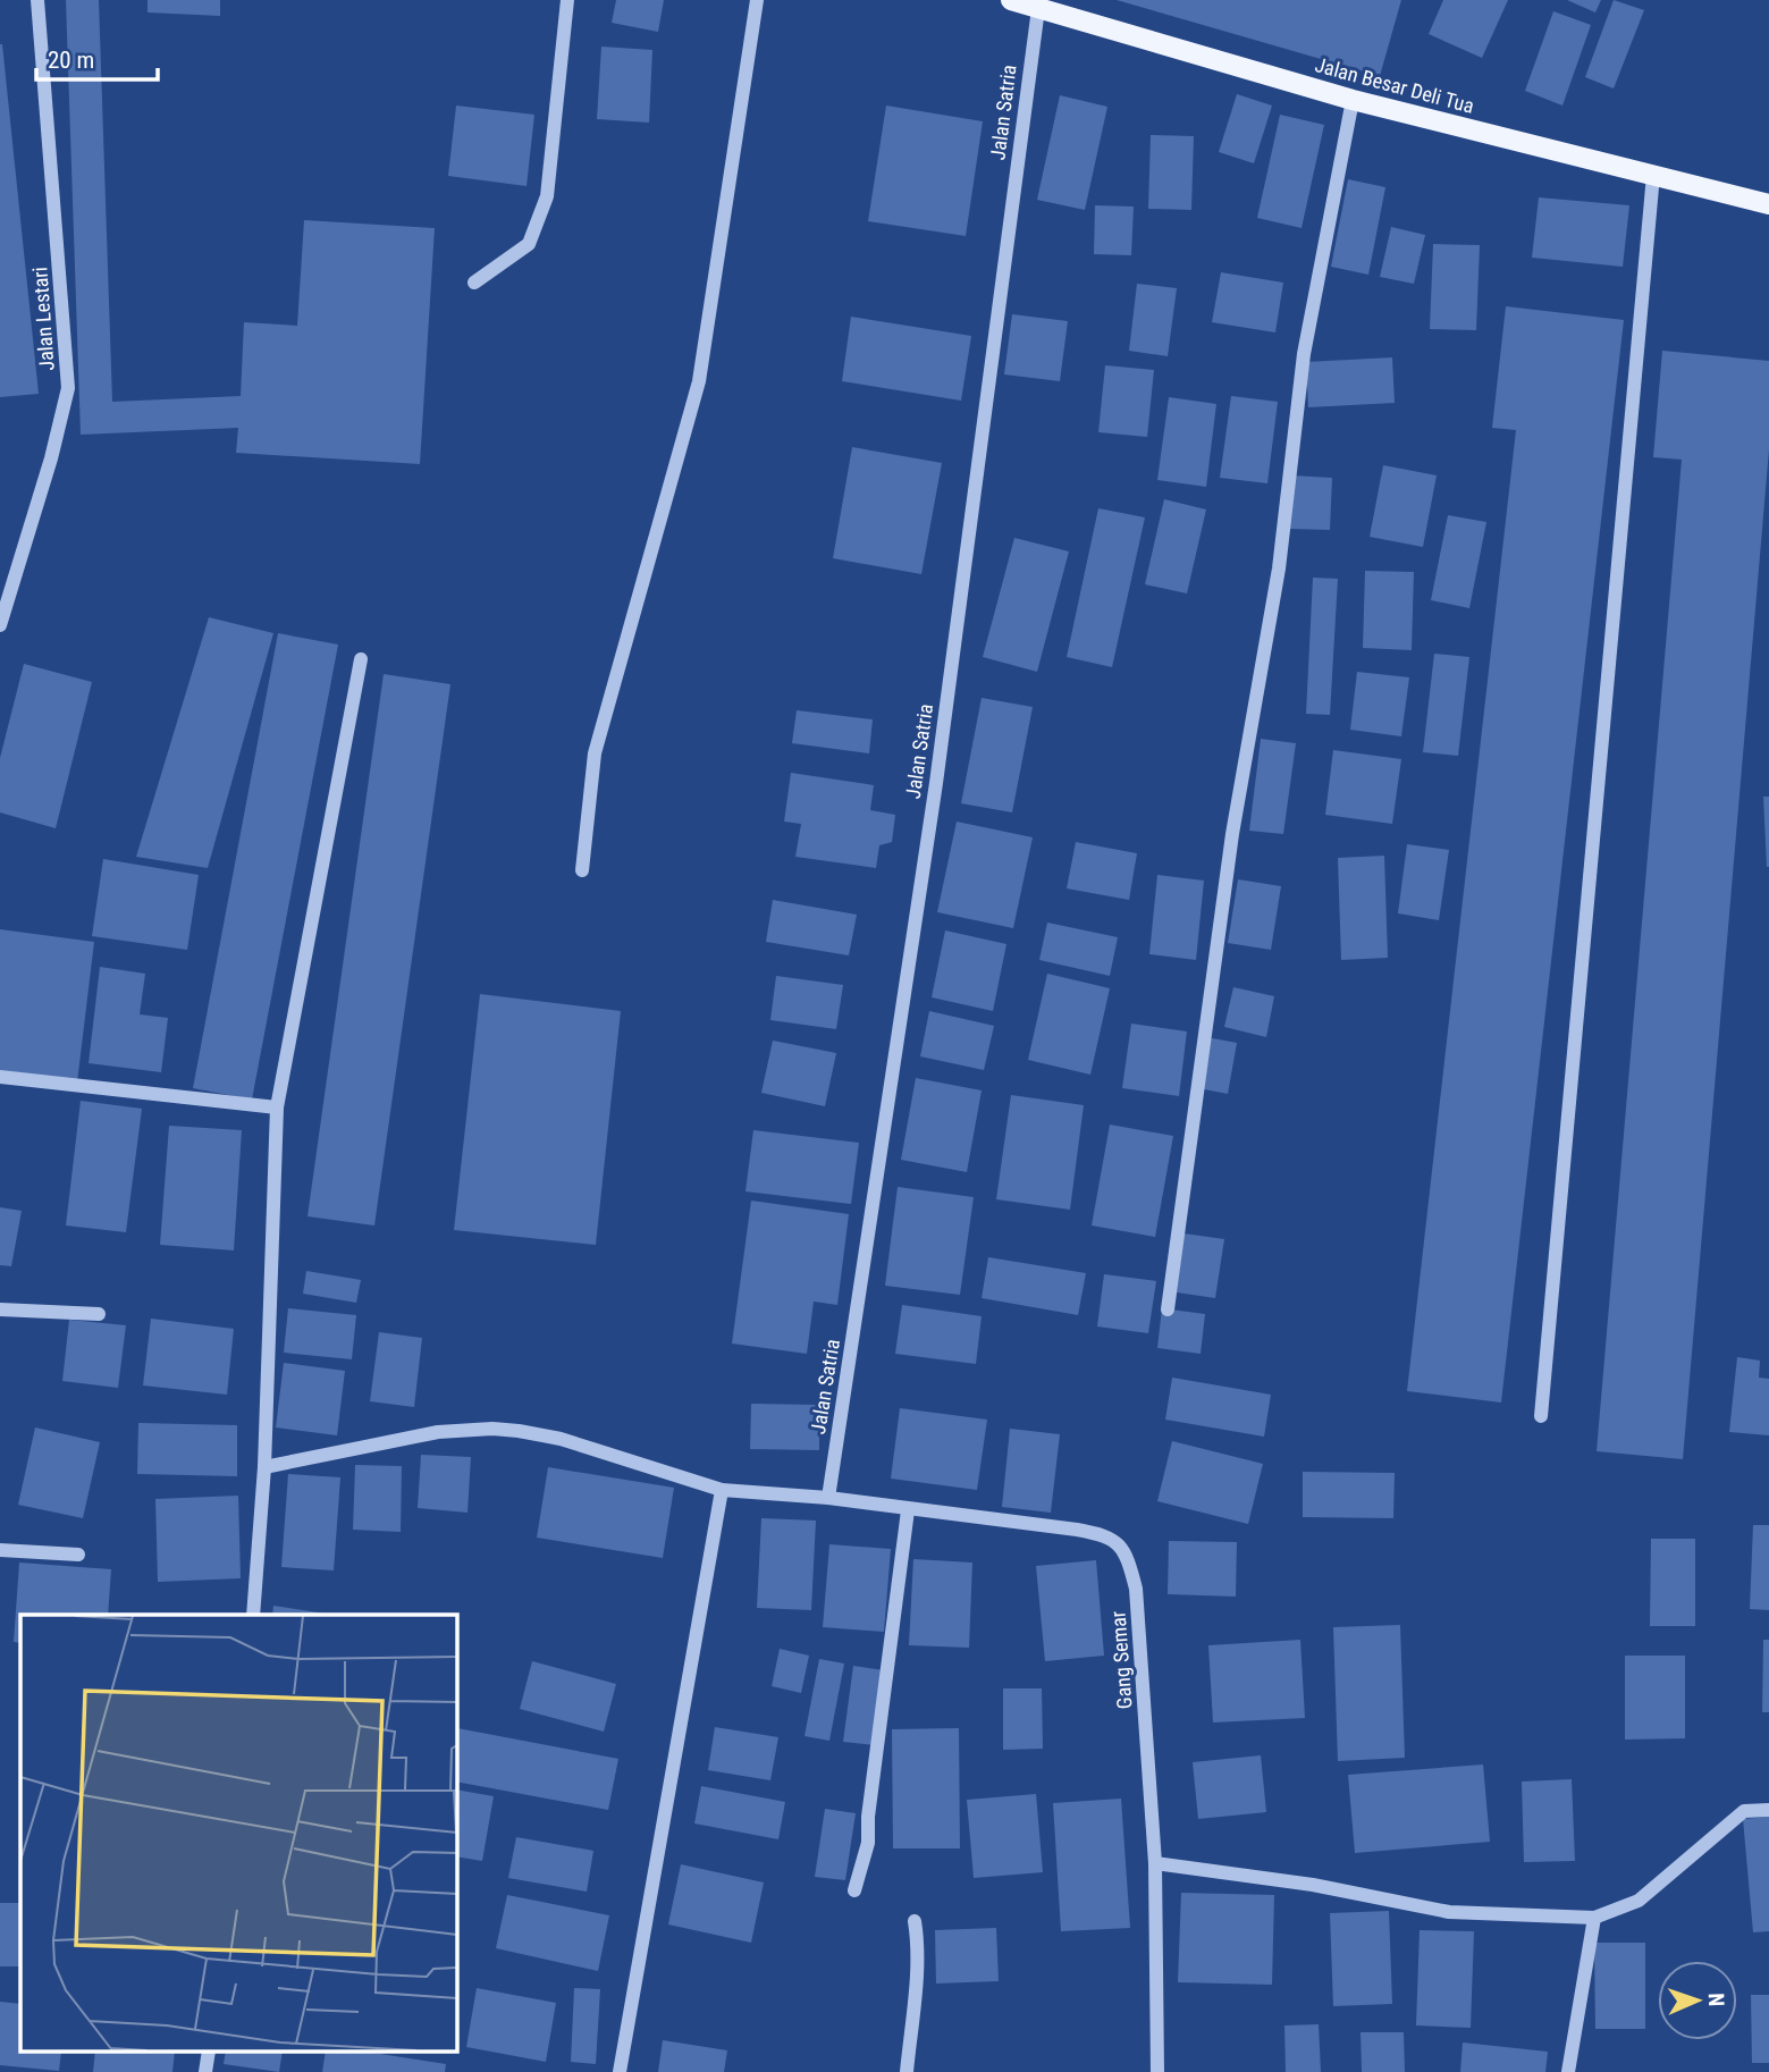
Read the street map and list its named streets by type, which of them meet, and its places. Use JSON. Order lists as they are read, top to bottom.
{
  "streets": {
    "main road": ["Jalan Besar Deli Tua"],
    "street": ["Jalan Satria", "Jalan Lestari", "Gang Semar"]
  },
  "crossings": [
    ["Jalan Besar Deli Tua", "Jalan Satria"],
    ["Jalan Satria", "Gang Semar"]
  ],
  "scale_bar": "20 m",
  "north": "right"
}
